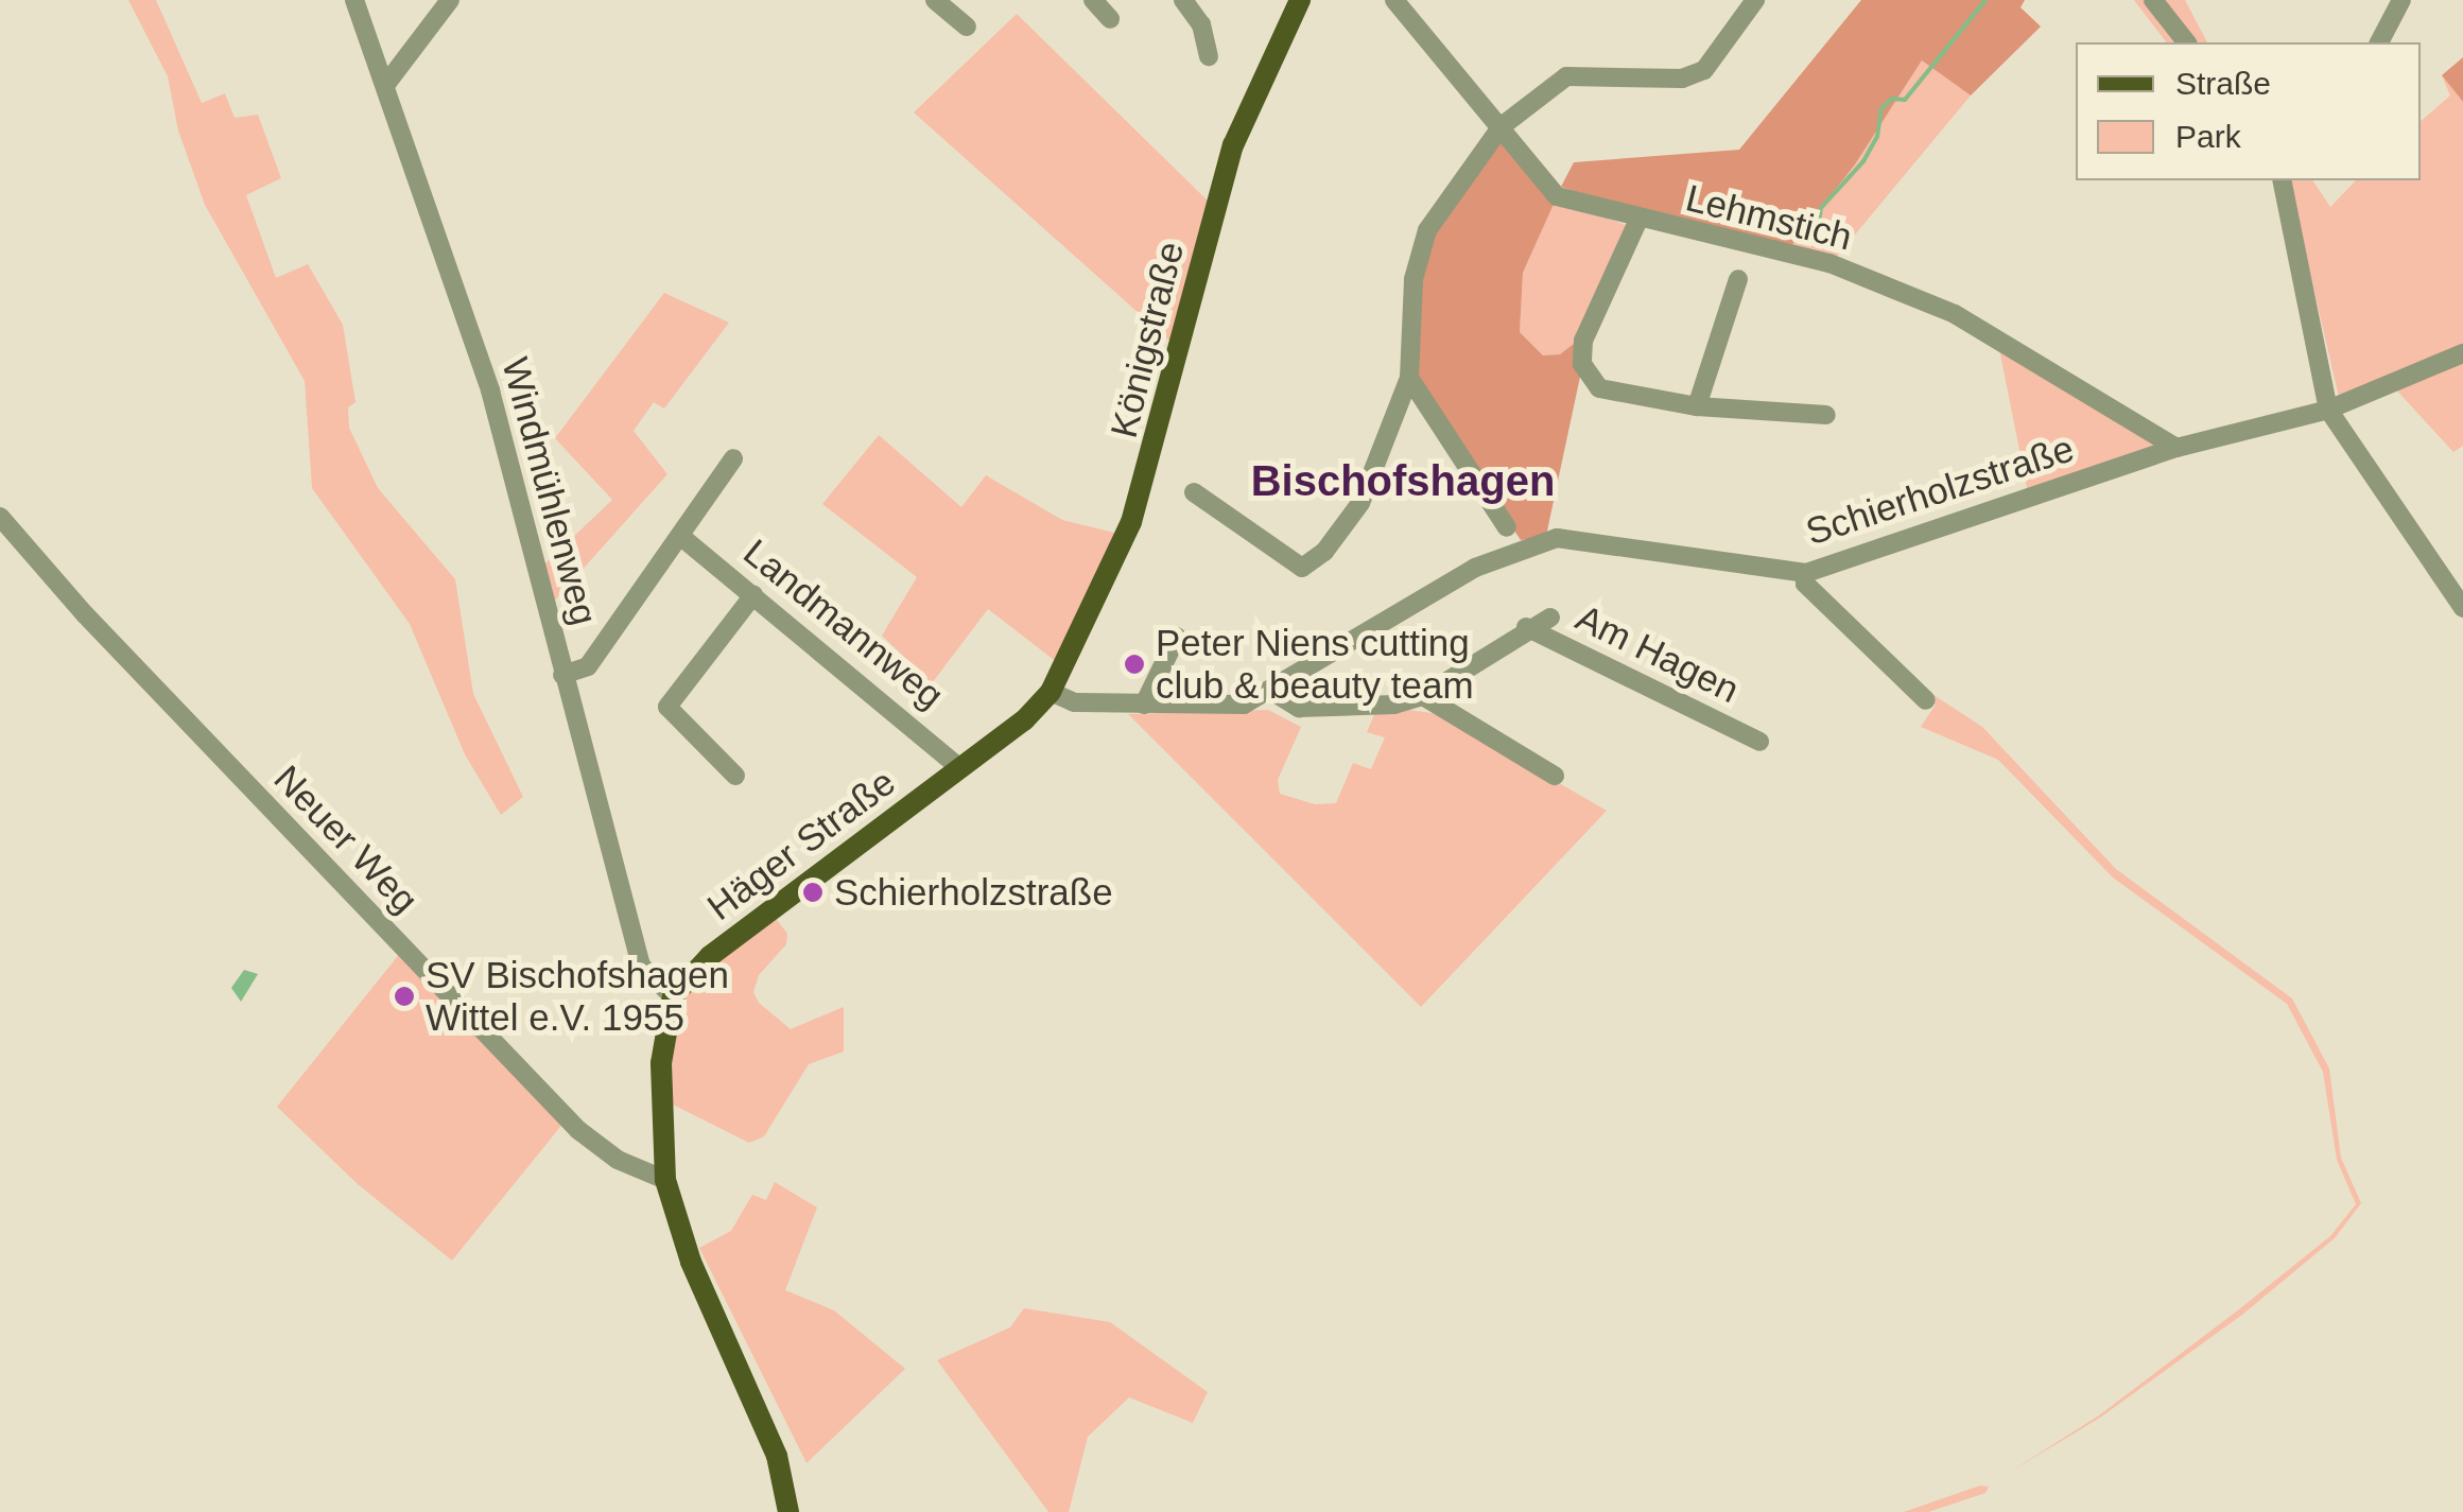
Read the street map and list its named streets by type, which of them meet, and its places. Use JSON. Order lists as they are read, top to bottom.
{
  "streets": {
    "main road": ["Königstraße", "Häger Straße"],
    "street": [
      "Lehmstich",
      "Schierholzstraße",
      "Windmühlenweg",
      "Landmannweg",
      "Am Hagen",
      "Neuer Weg"
    ]
  },
  "crossings": [
    ["Lehmstich", "Schierholzstraße"],
    ["Königstraße", "Schierholzstraße"],
    ["Königstraße", "Häger Straße"],
    ["Schierholzstraße", "Am Hagen"],
    ["Schierholzstraße", "Häger Straße"],
    ["Windmühlenweg", "Häger Straße"],
    ["Landmannweg", "Häger Straße"]
  ],
  "districts": ["Bischofshagen"],
  "places": ["Peter Niens cutting club & beauty team", "Schierholzstraße", "SV Bischofshagen Wittel e.V. 1955"],
  "legend": ["Straße", "Park"]
}
